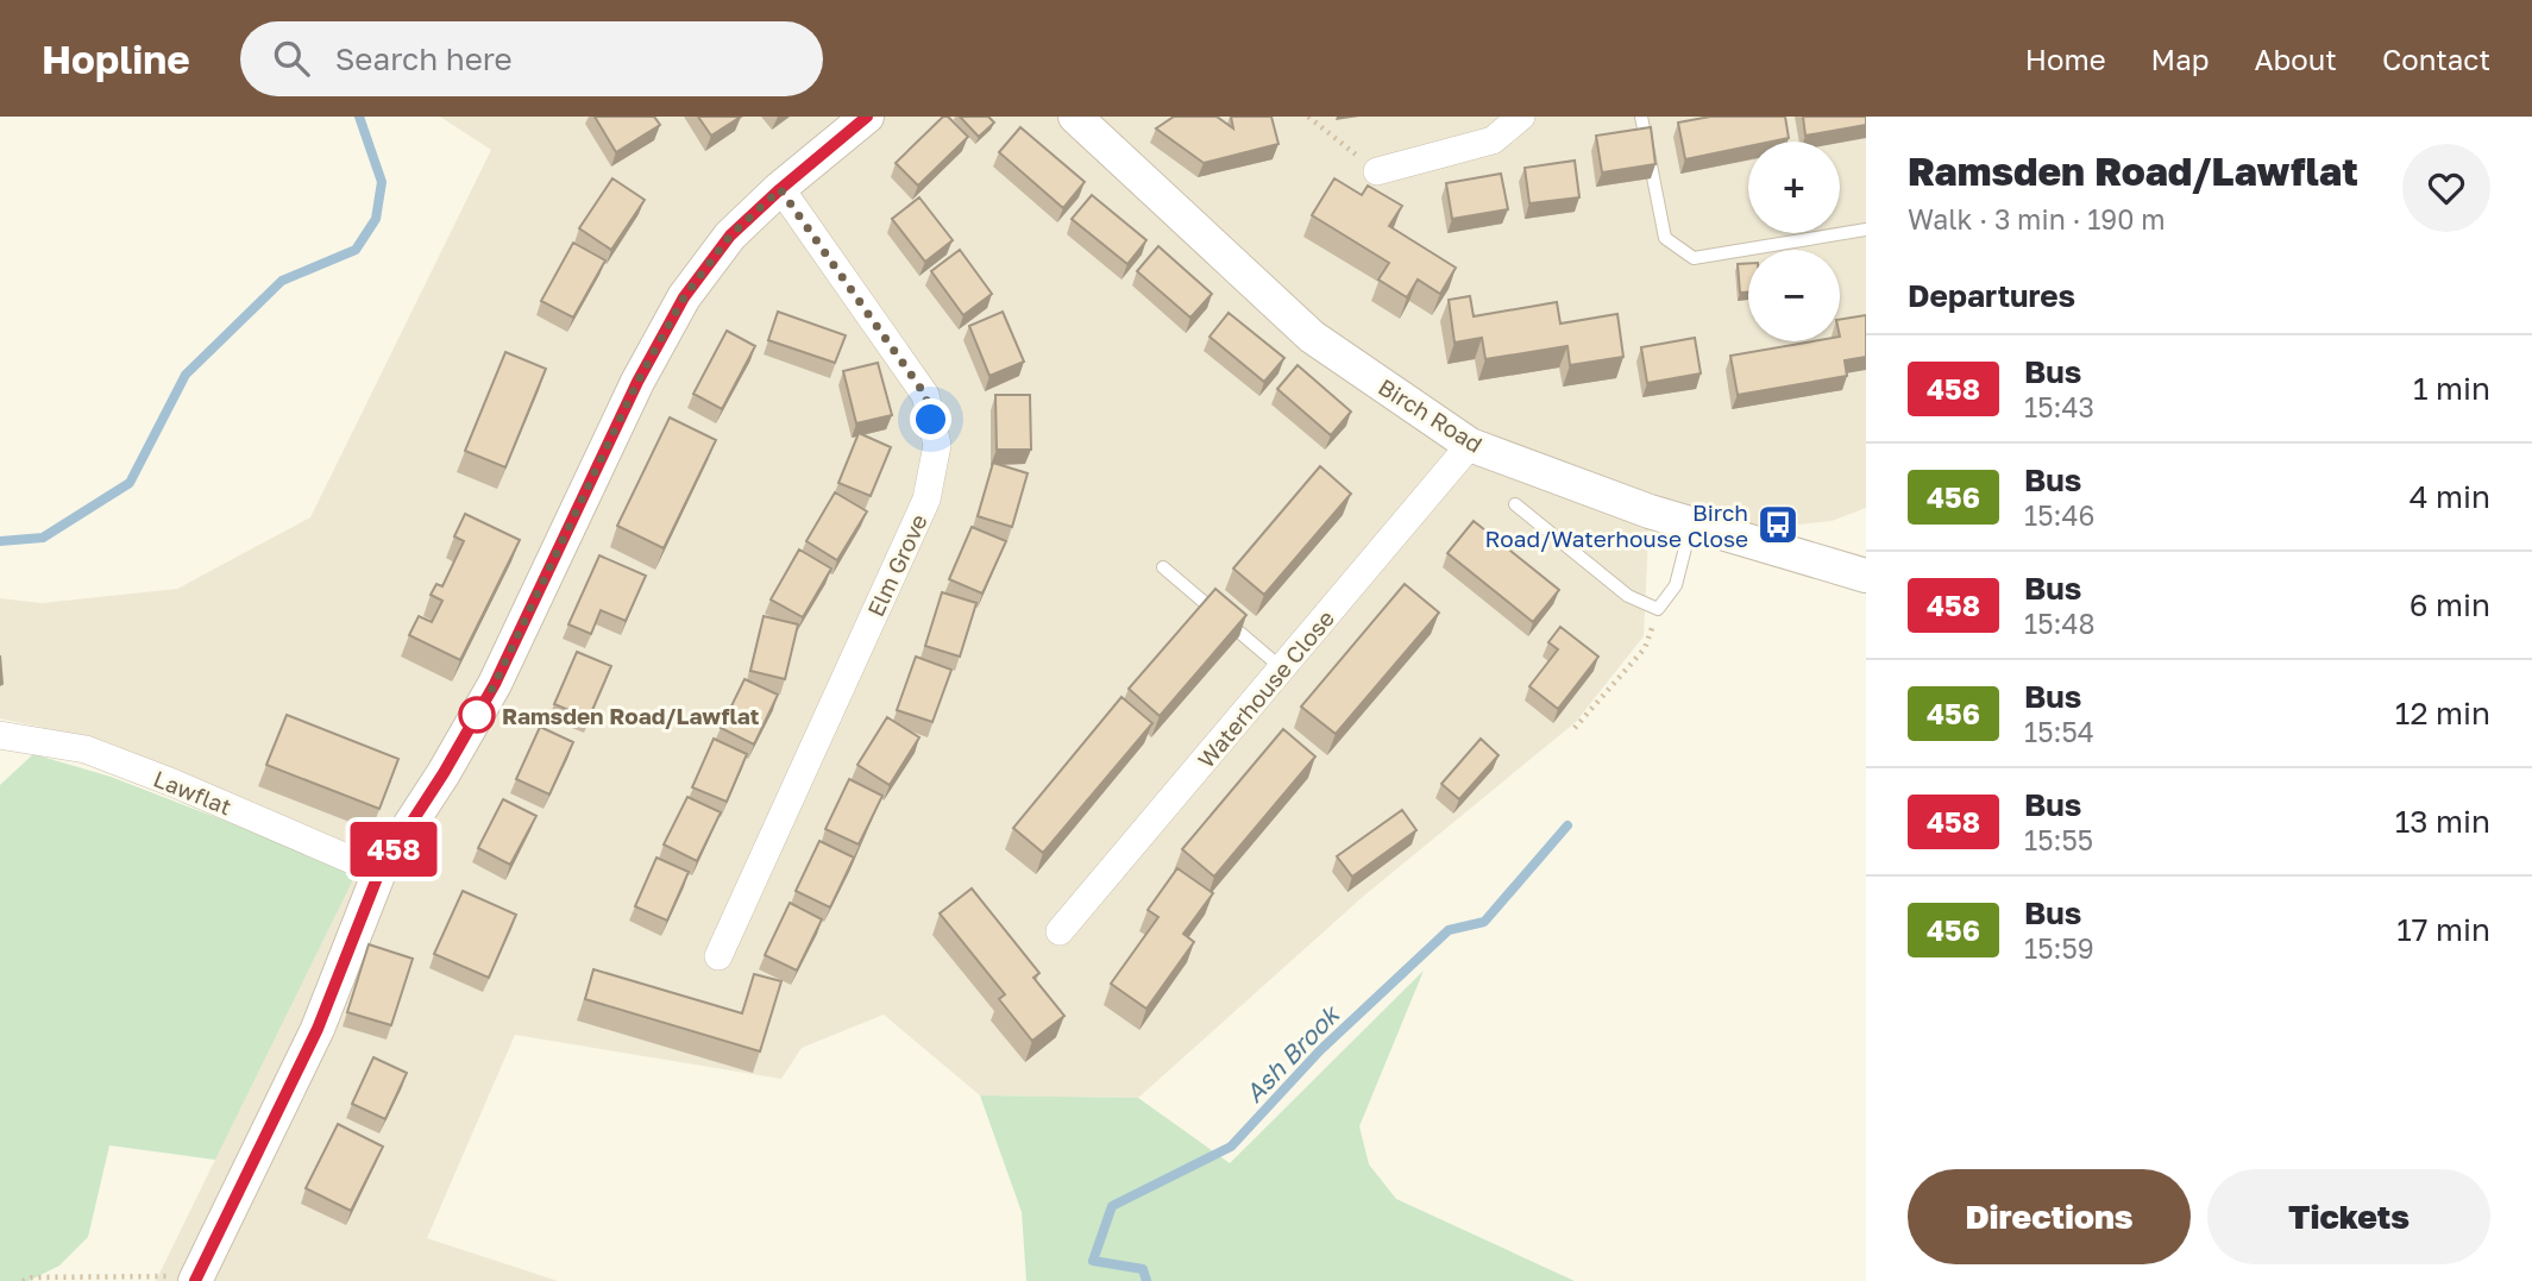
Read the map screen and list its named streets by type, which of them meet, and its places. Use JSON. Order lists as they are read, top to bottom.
{
  "streets": {
    "street": [
      "Birch Road",
      "Elm Grove",
      "Waterhouse Close",
      "Lawflat"
    ]
  },
  "crossings": [
    ["Birch Road", "Waterhouse Close"]
  ],
  "water": ["Ash Brook"],
  "places": {
    "bus stop": ["Birch Road/Waterhouse Close"],
    "other": ["Ramsden Road/Lawflat"]
  },
  "lines": ["bus line 458"],
  "page": {
    "header": "Hopline",
    "search": "Search here",
    "nav": [
      "Home",
      "Map",
      "About",
      "Contact"
    ],
    "on_map": "458",
    "heading": [
      ["Ramsden Road/Lawflat", "Walk · 3 min · 190 m"],
      "Departures"
    ],
    "map_buttons": ["+", "−"],
    "list": [
      {
        "mark": "458",
        "name": "Bus",
        "note": "15:43",
        "value": "1 min"
      },
      {
        "mark": "456",
        "name": "Bus",
        "note": "15:46",
        "value": "4 min"
      },
      {
        "mark": "458",
        "name": "Bus",
        "note": "15:48",
        "value": "6 min"
      },
      {
        "mark": "456",
        "name": "Bus",
        "note": "15:54",
        "value": "12 min"
      },
      {
        "mark": "458",
        "name": "Bus",
        "note": "15:55",
        "value": "13 min"
      },
      {
        "mark": "456",
        "name": "Bus",
        "note": "15:59",
        "value": "17 min"
      }
    ],
    "buttons": ["Directions", "Tickets"]
  }
}
